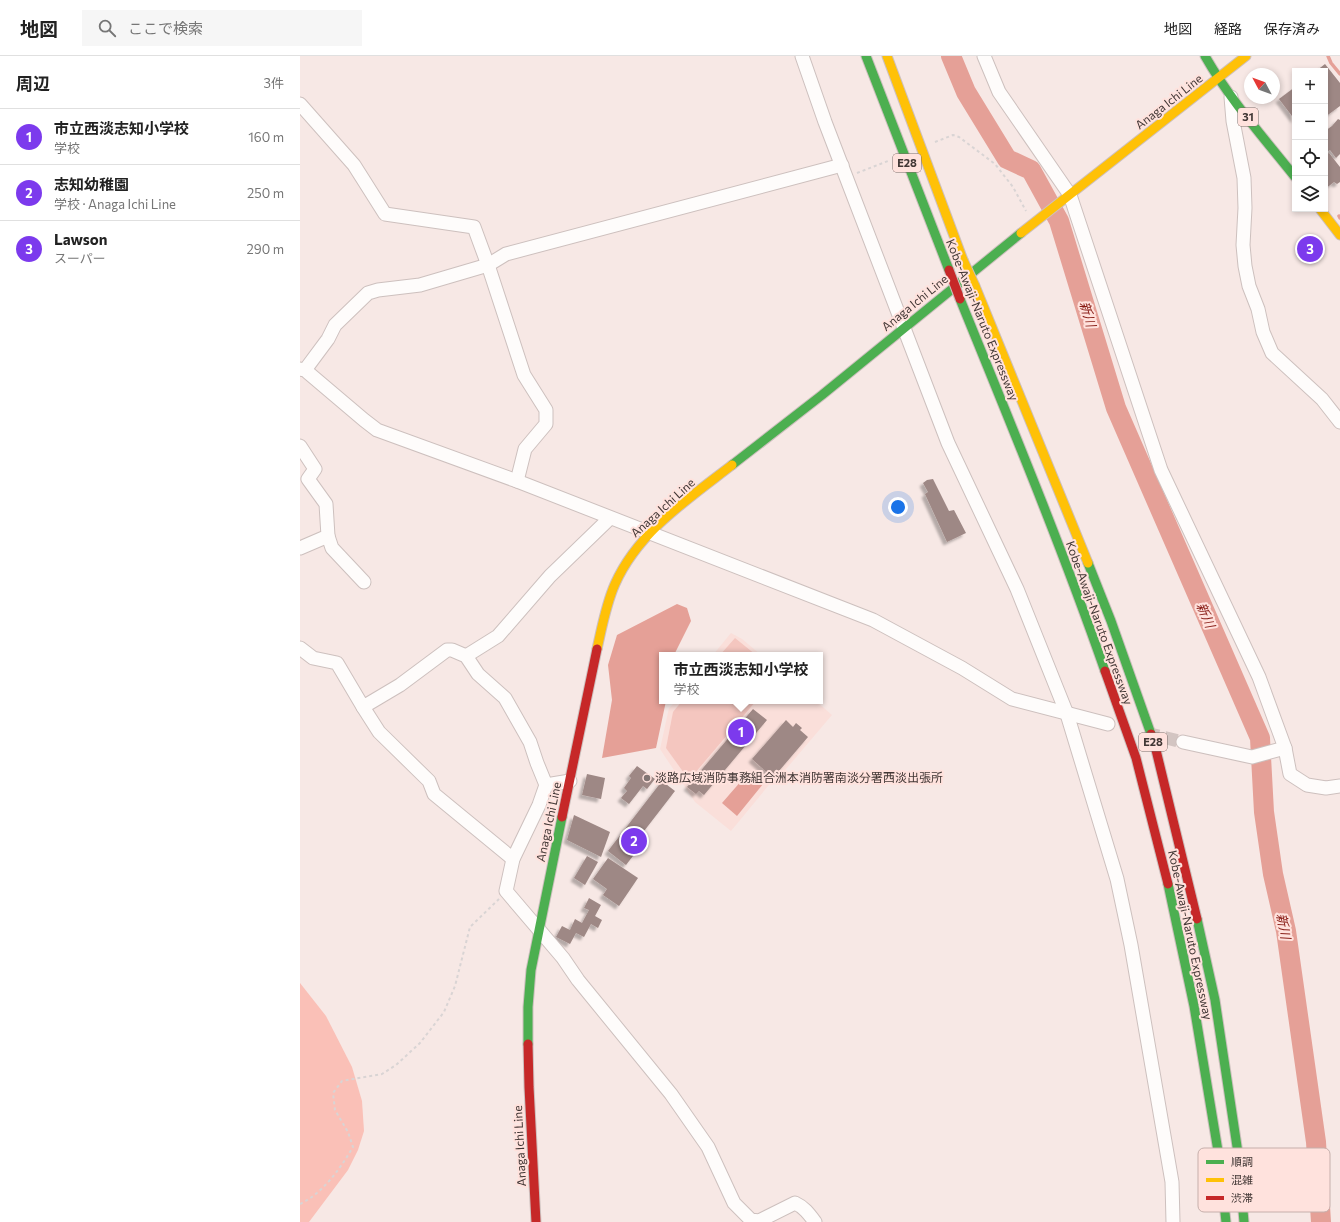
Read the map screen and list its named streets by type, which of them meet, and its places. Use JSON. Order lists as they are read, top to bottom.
{
  "streets": {
    "main road": [
      "Anaga Ichi Line",
      "31",
      "E28",
      "Kobe-Awaji-Naruto Expressway"
    ]
  },
  "crossings": [
    ["Anaga Ichi Line", "31"]
  ],
  "water": ["新川"],
  "places": ["淡路広域消防事務組合洲本消防署南淡分署西淡出張所"],
  "legend": ["順調", "混雑", "渋滞"],
  "north": "top left",
  "page": {
    "header": "地図",
    "search": "ここで検索",
    "nav": ["地図", "経路", "保存済み"],
    "heading": ["周辺", "3件"],
    "map_buttons": ["+", "−"],
    "list": [
      {
        "mark": "1",
        "name": "市立西淡志知小学校",
        "note": "学校",
        "value": "160 m"
      },
      {
        "mark": "2",
        "name": "志知幼稚園",
        "note": "学校 · Anaga Ichi Line",
        "value": "250 m"
      },
      {
        "mark": "3",
        "name": "Lawson",
        "note": "スーパー",
        "value": "290 m"
      }
    ],
    "pins": ["3", "1", "2"],
    "popup": ["市立西淡志知小学校", "学校"]
  }
}
